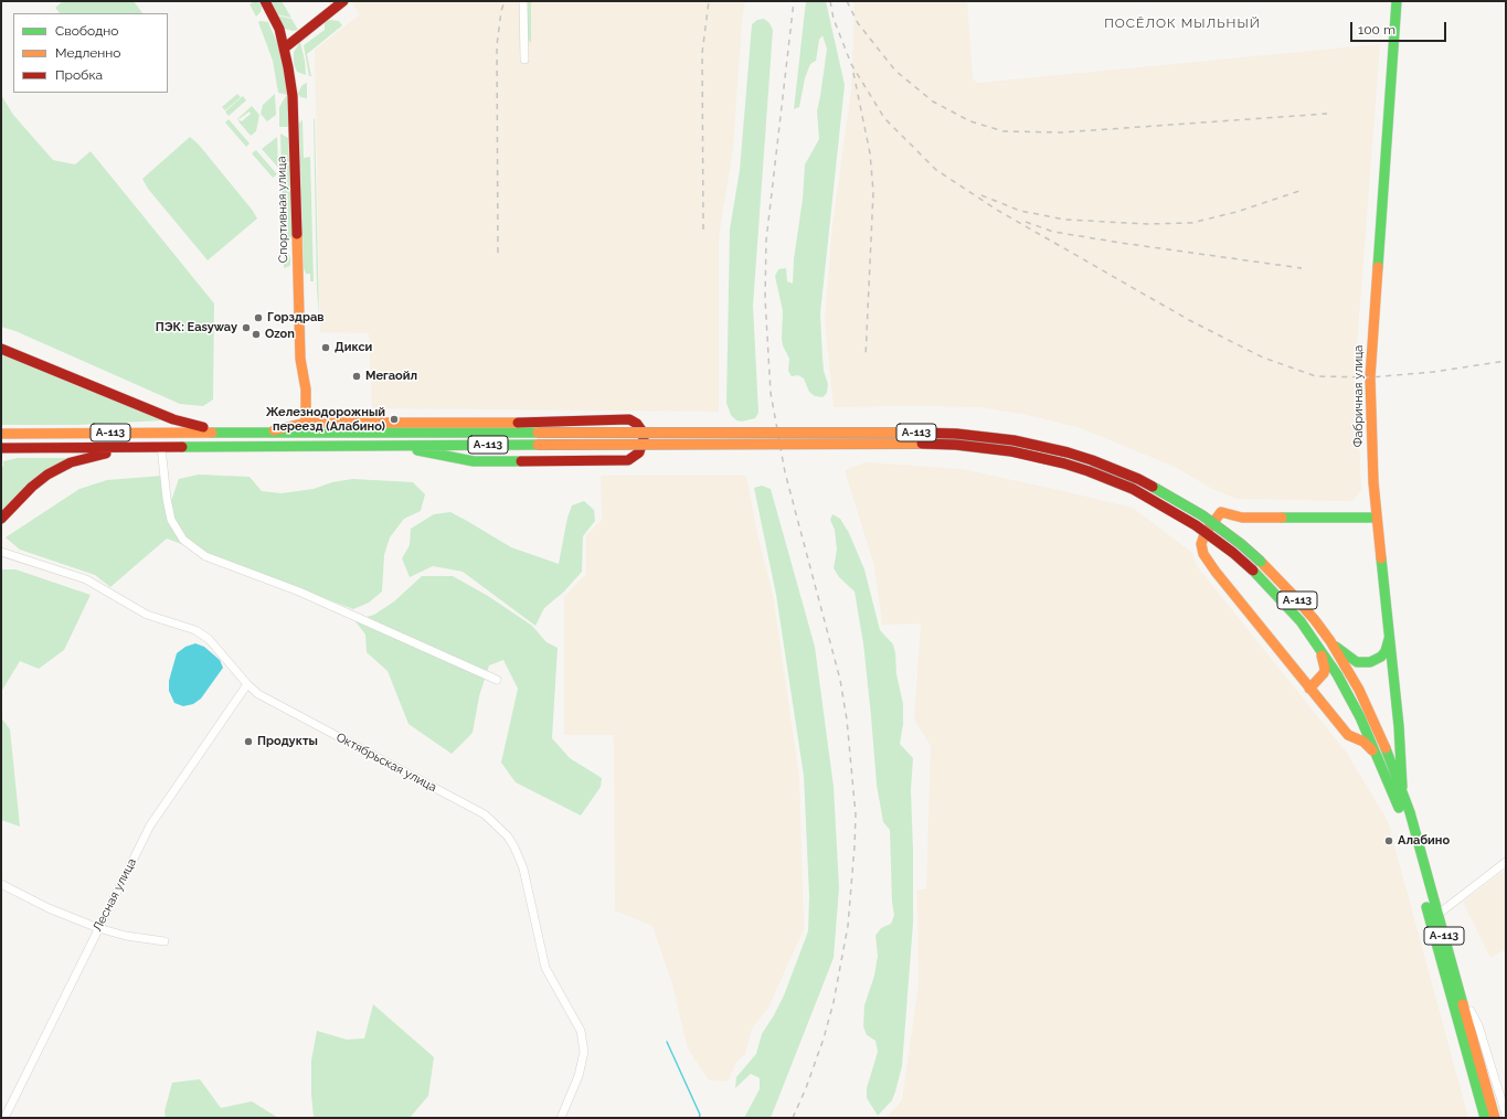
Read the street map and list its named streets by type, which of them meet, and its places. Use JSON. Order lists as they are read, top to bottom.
{
  "streets": {
    "main road": ["Спортивная улица", "Фабричная улица", "А-113"],
    "street": ["Октябрьская улица", "Лесная улица"]
  },
  "crossings": [
    ["Фабричная улица", "А-113"],
    ["Октябрьская улица", "Лесная улица"]
  ],
  "districts": ["ПОСЁЛОК МЫЛЬНЫЙ"],
  "places": [
    "Горздрав",
    "ПЭК: Easyway",
    "Ozon",
    "Дикси",
    "Мегаойл",
    "Железнодорожный переезд (Алабино)",
    "Продукты",
    "Алабино"
  ],
  "legend": ["Свободно", "Медленно", "Пробка"],
  "scale_bar": "100 m"
}
